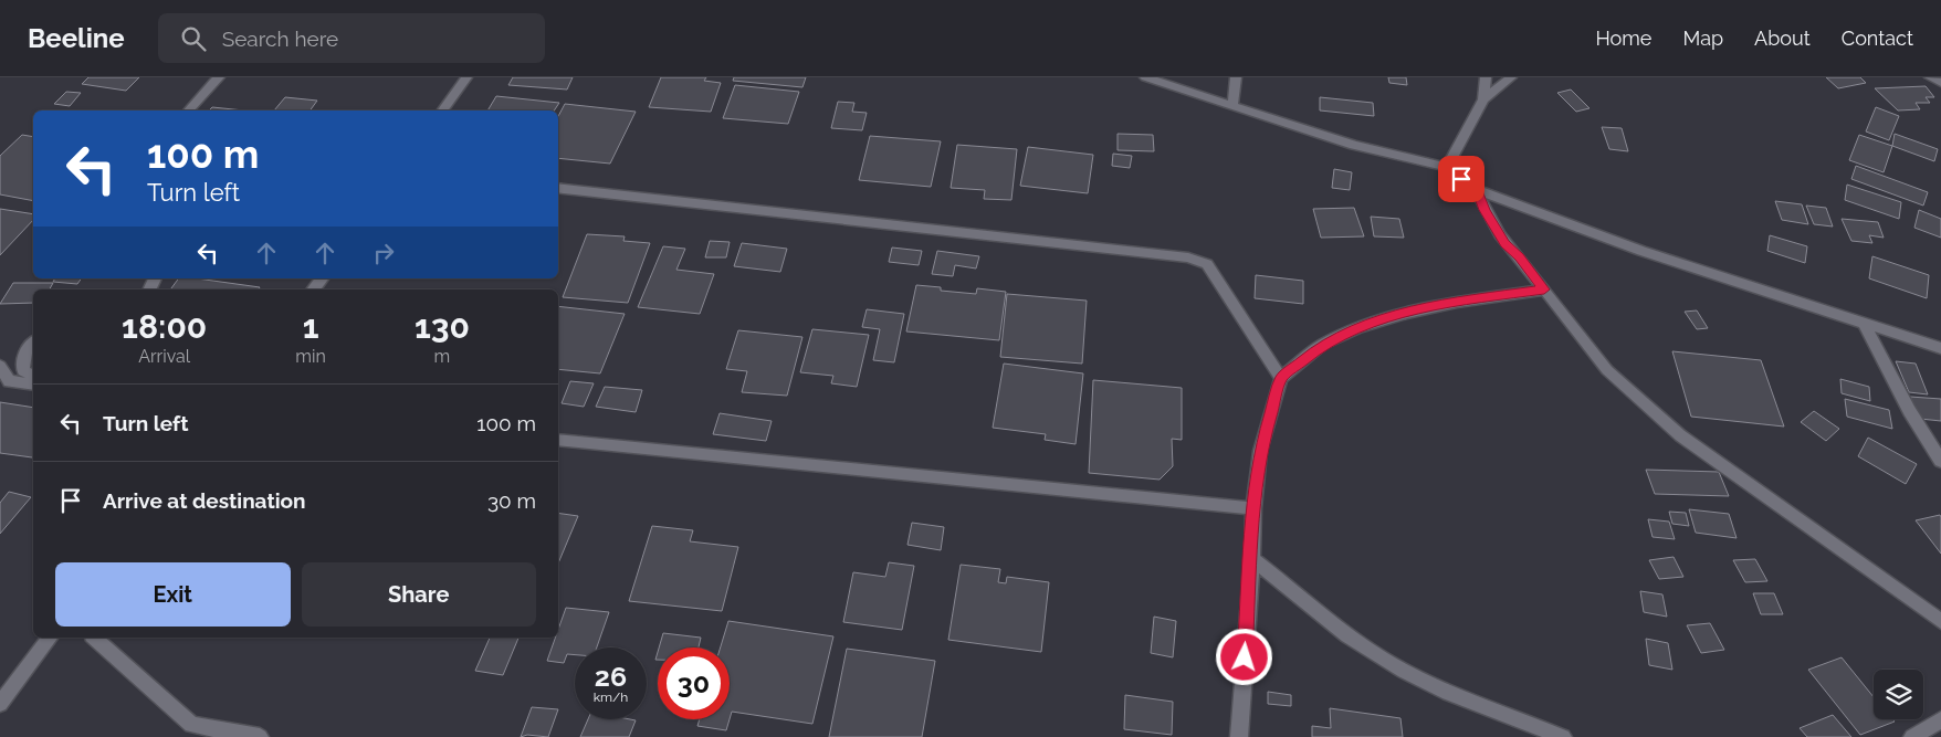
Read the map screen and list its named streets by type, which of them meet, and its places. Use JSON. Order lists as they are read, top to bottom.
{
  "page": {
    "header": "Beeline",
    "search": "Search here",
    "nav": [
      "Home",
      "Map",
      "About",
      "Contact"
    ],
    "turn": ["100 m", "Turn left"],
    "eta": [
      "18:00",
      "Arrival",
      "1",
      "min",
      "130",
      "m"
    ],
    "list": [
      {
        "name": "Turn left",
        "value": "100 m"
      },
      {
        "name": "Arrive at destination",
        "value": "30 m"
      }
    ],
    "buttons": ["Exit", "Share"],
    "speed": "26 km/h",
    "limit": "30"
  }
}
